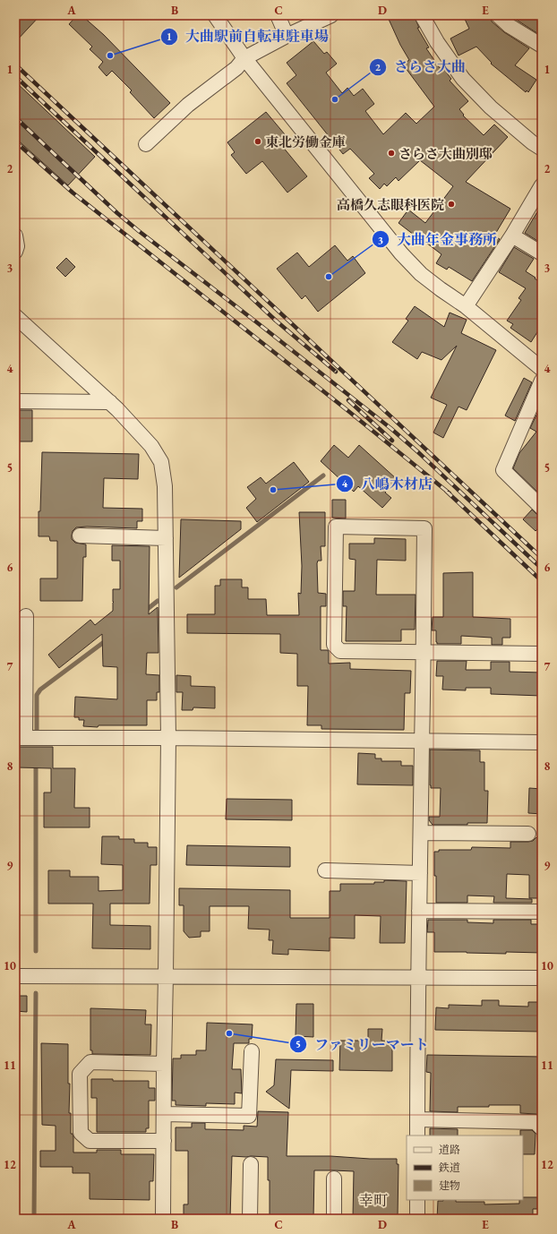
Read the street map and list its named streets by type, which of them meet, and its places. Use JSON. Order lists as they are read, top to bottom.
{
  "districts": ["幸町"],
  "places": [
    "大曲駅前自転車駐車場",
    "さらさ大曲",
    "東北労働金庫",
    "さらさ大曲別邸",
    "高橋久志眼科医院",
    "大曲年金事務所",
    "八嶋木材店",
    "ファミリーマート"
  ],
  "legend": ["道路", "鉄道", "建物"],
  "grid": {
    "columns": [
      "A",
      "B",
      "C",
      "D",
      "E"
    ],
    "rows": [
      "1",
      "2",
      "3",
      "4",
      "5",
      "6",
      "7",
      "8",
      "9",
      "10",
      "11",
      "12"
    ]
  }
}
